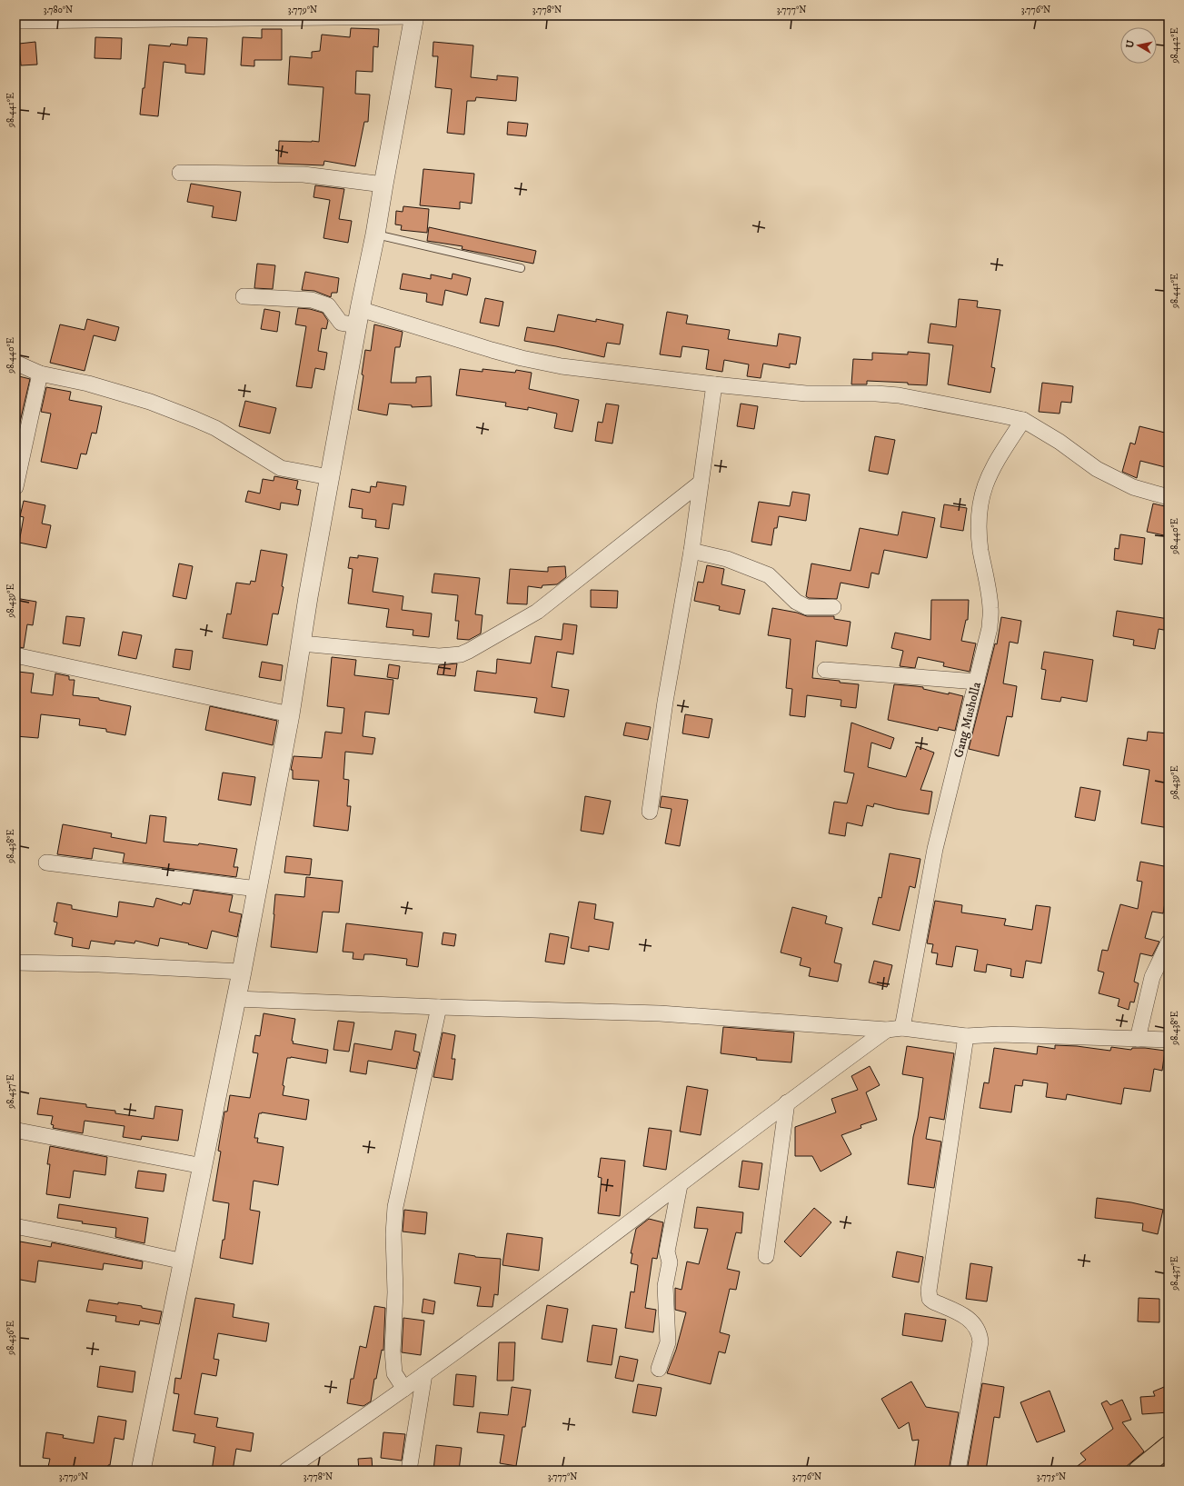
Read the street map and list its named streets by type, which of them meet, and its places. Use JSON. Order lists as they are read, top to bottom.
{
  "streets": {
    "street": ["Gang Musholla"]
  },
  "north": "left",
  "coordinates": [
    "3.780°N",
    "3.779°N",
    "3.778°N",
    "3.777°N",
    "3.776°N",
    "98.442°E",
    "98.441°E",
    "98.440°E",
    "98.439°E",
    "98.438°E",
    "98.437°E",
    "98.436°E",
    "3.775°N"
  ]
}
